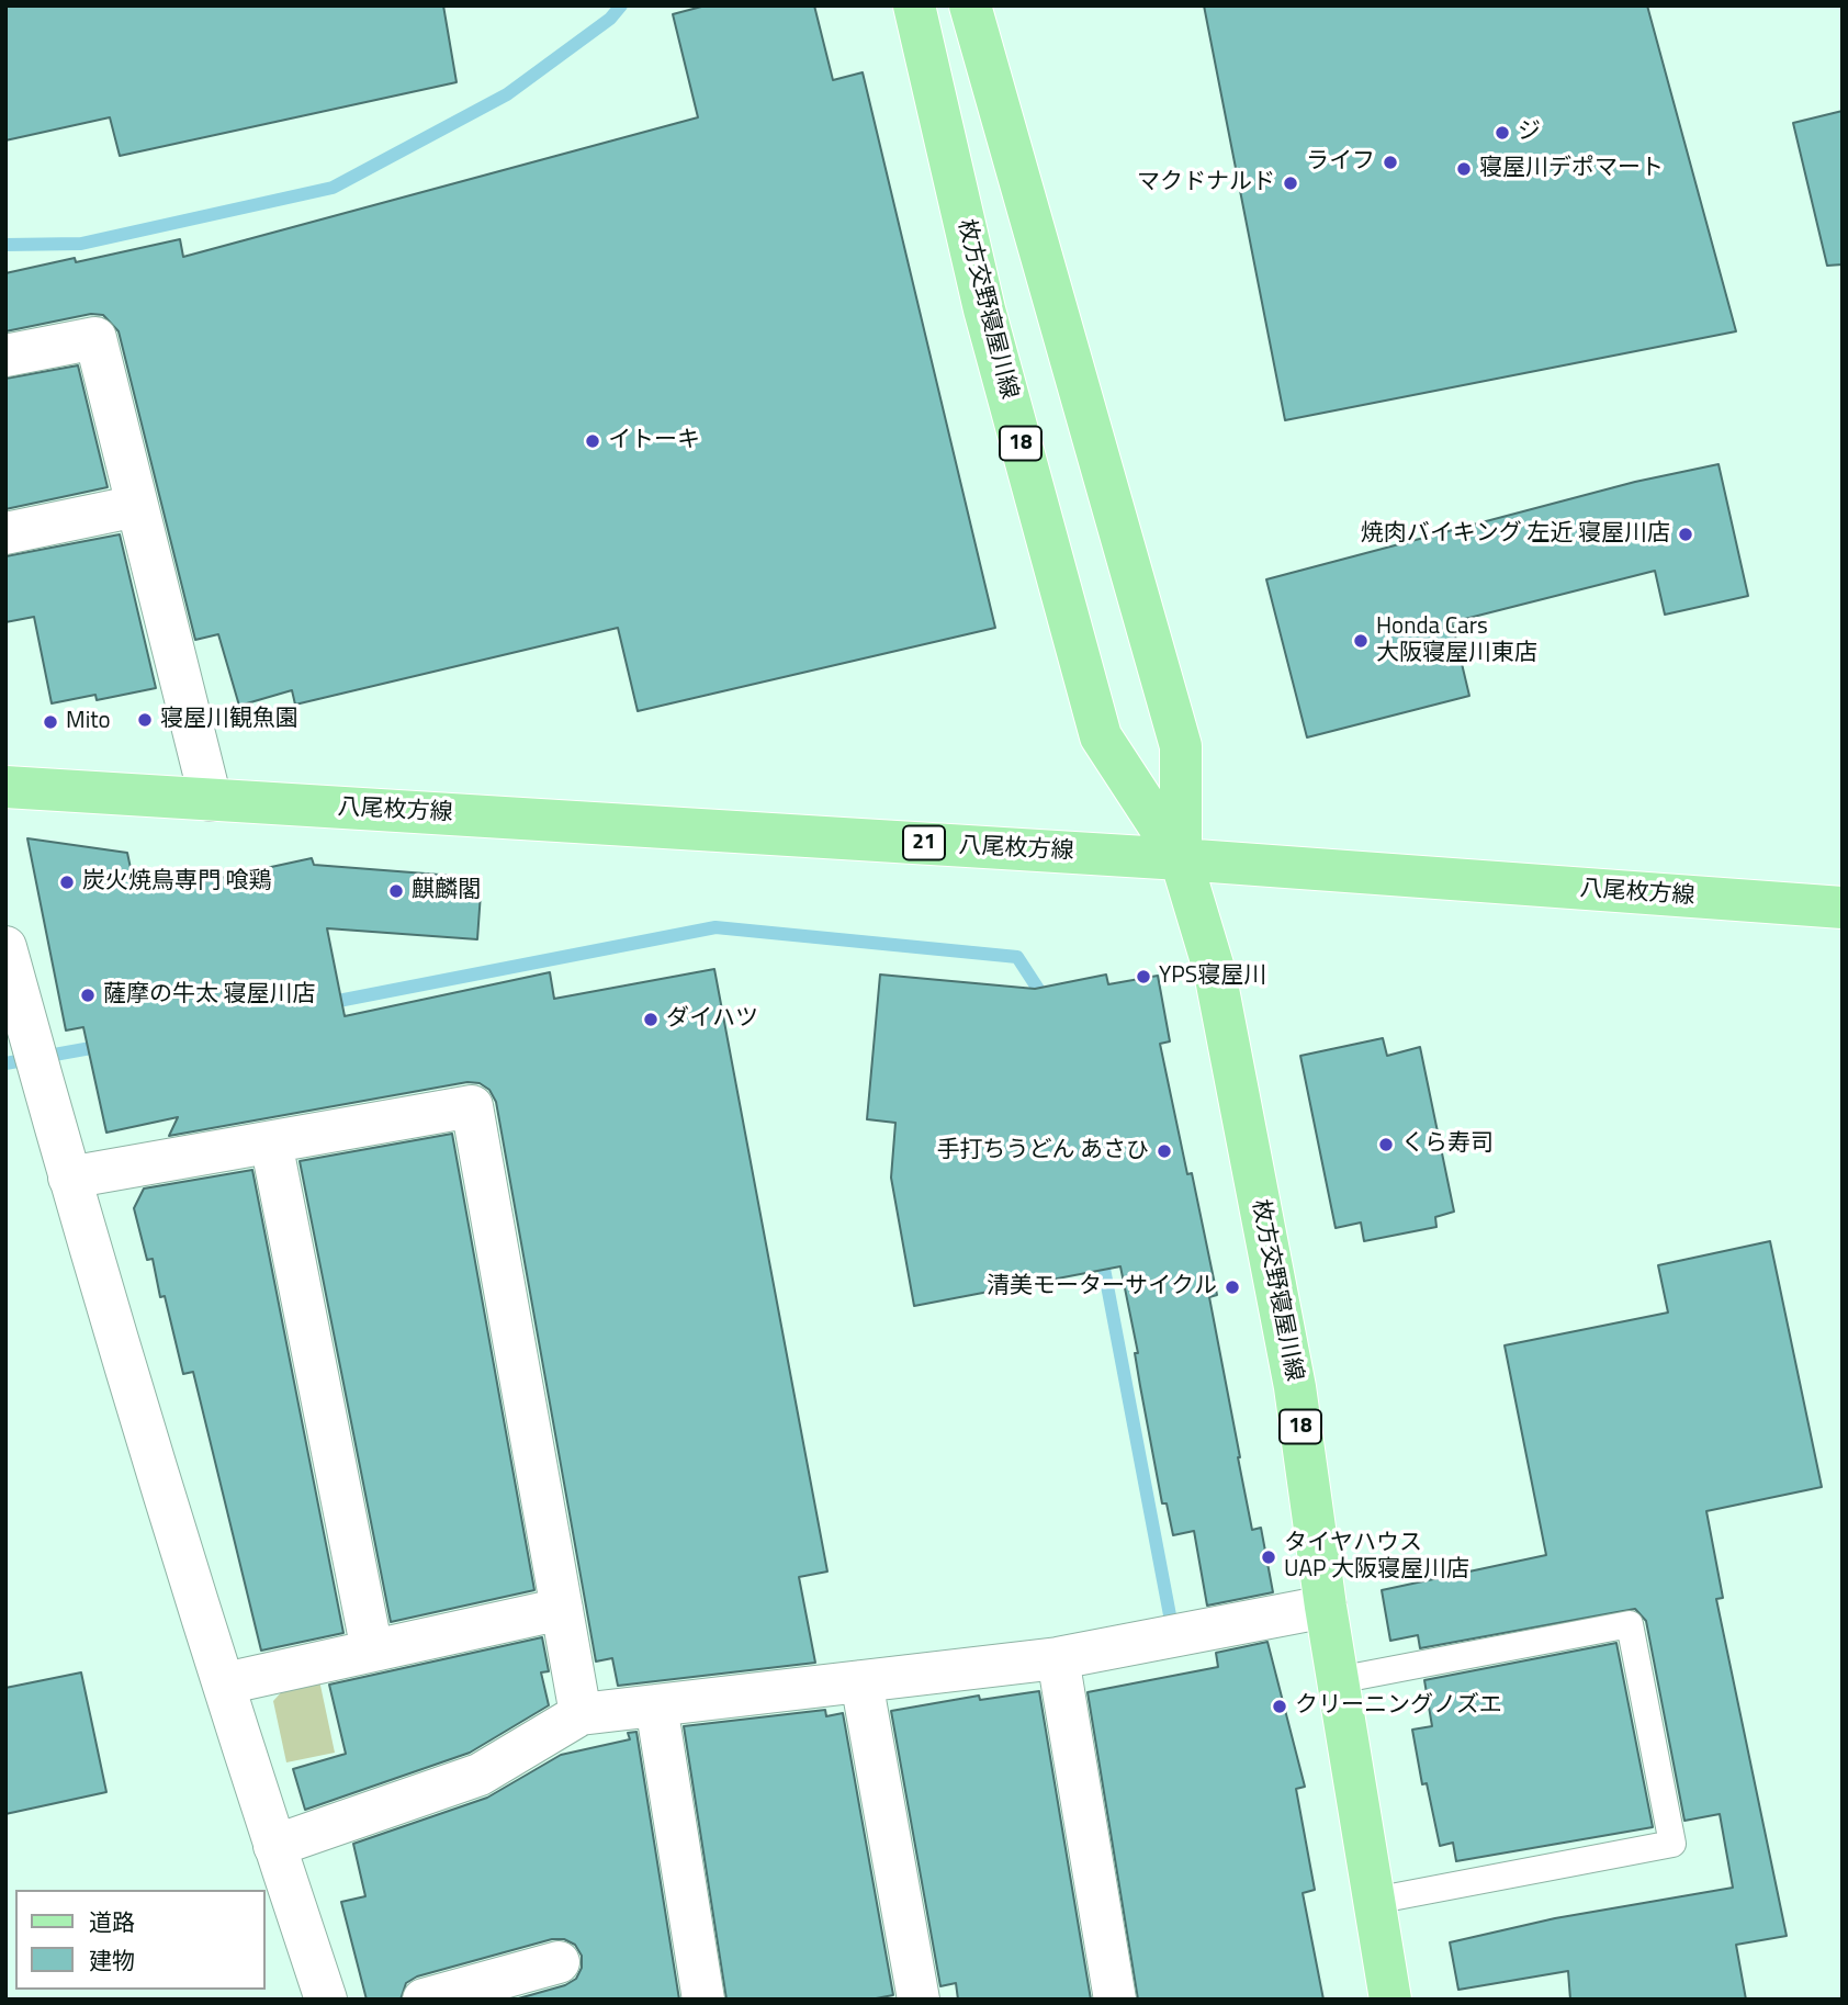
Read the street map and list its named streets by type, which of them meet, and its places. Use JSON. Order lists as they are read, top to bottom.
{
  "streets": {
    "main road": [
      "枚方交野寝屋川線",
      "18",
      "八尾枚方線",
      "21"
    ]
  },
  "crossings": [
    ["枚方交野寝屋川線", "八尾枚方線"]
  ],
  "places": [
    "ジ",
    "ライフ",
    "寝屋川デポマート",
    "マクドナルド",
    "イトーキ",
    "焼肉バイキング 左近 寝屋川店",
    "Honda Cars 大阪寝屋川東店",
    "寝屋川観魚園",
    "Mito",
    "炭火焼鳥専門 喰鶏",
    "麒麟閣",
    "YPS寝屋川",
    "薩摩の牛太 寝屋川店",
    "ダイハツ",
    "くら寿司",
    "手打ちうどん あさひ",
    "清美モーターサイクル",
    "タイヤハウス UAP 大阪寝屋川店",
    "クリーニングノズエ"
  ],
  "legend": ["道路", "建物"]
}
